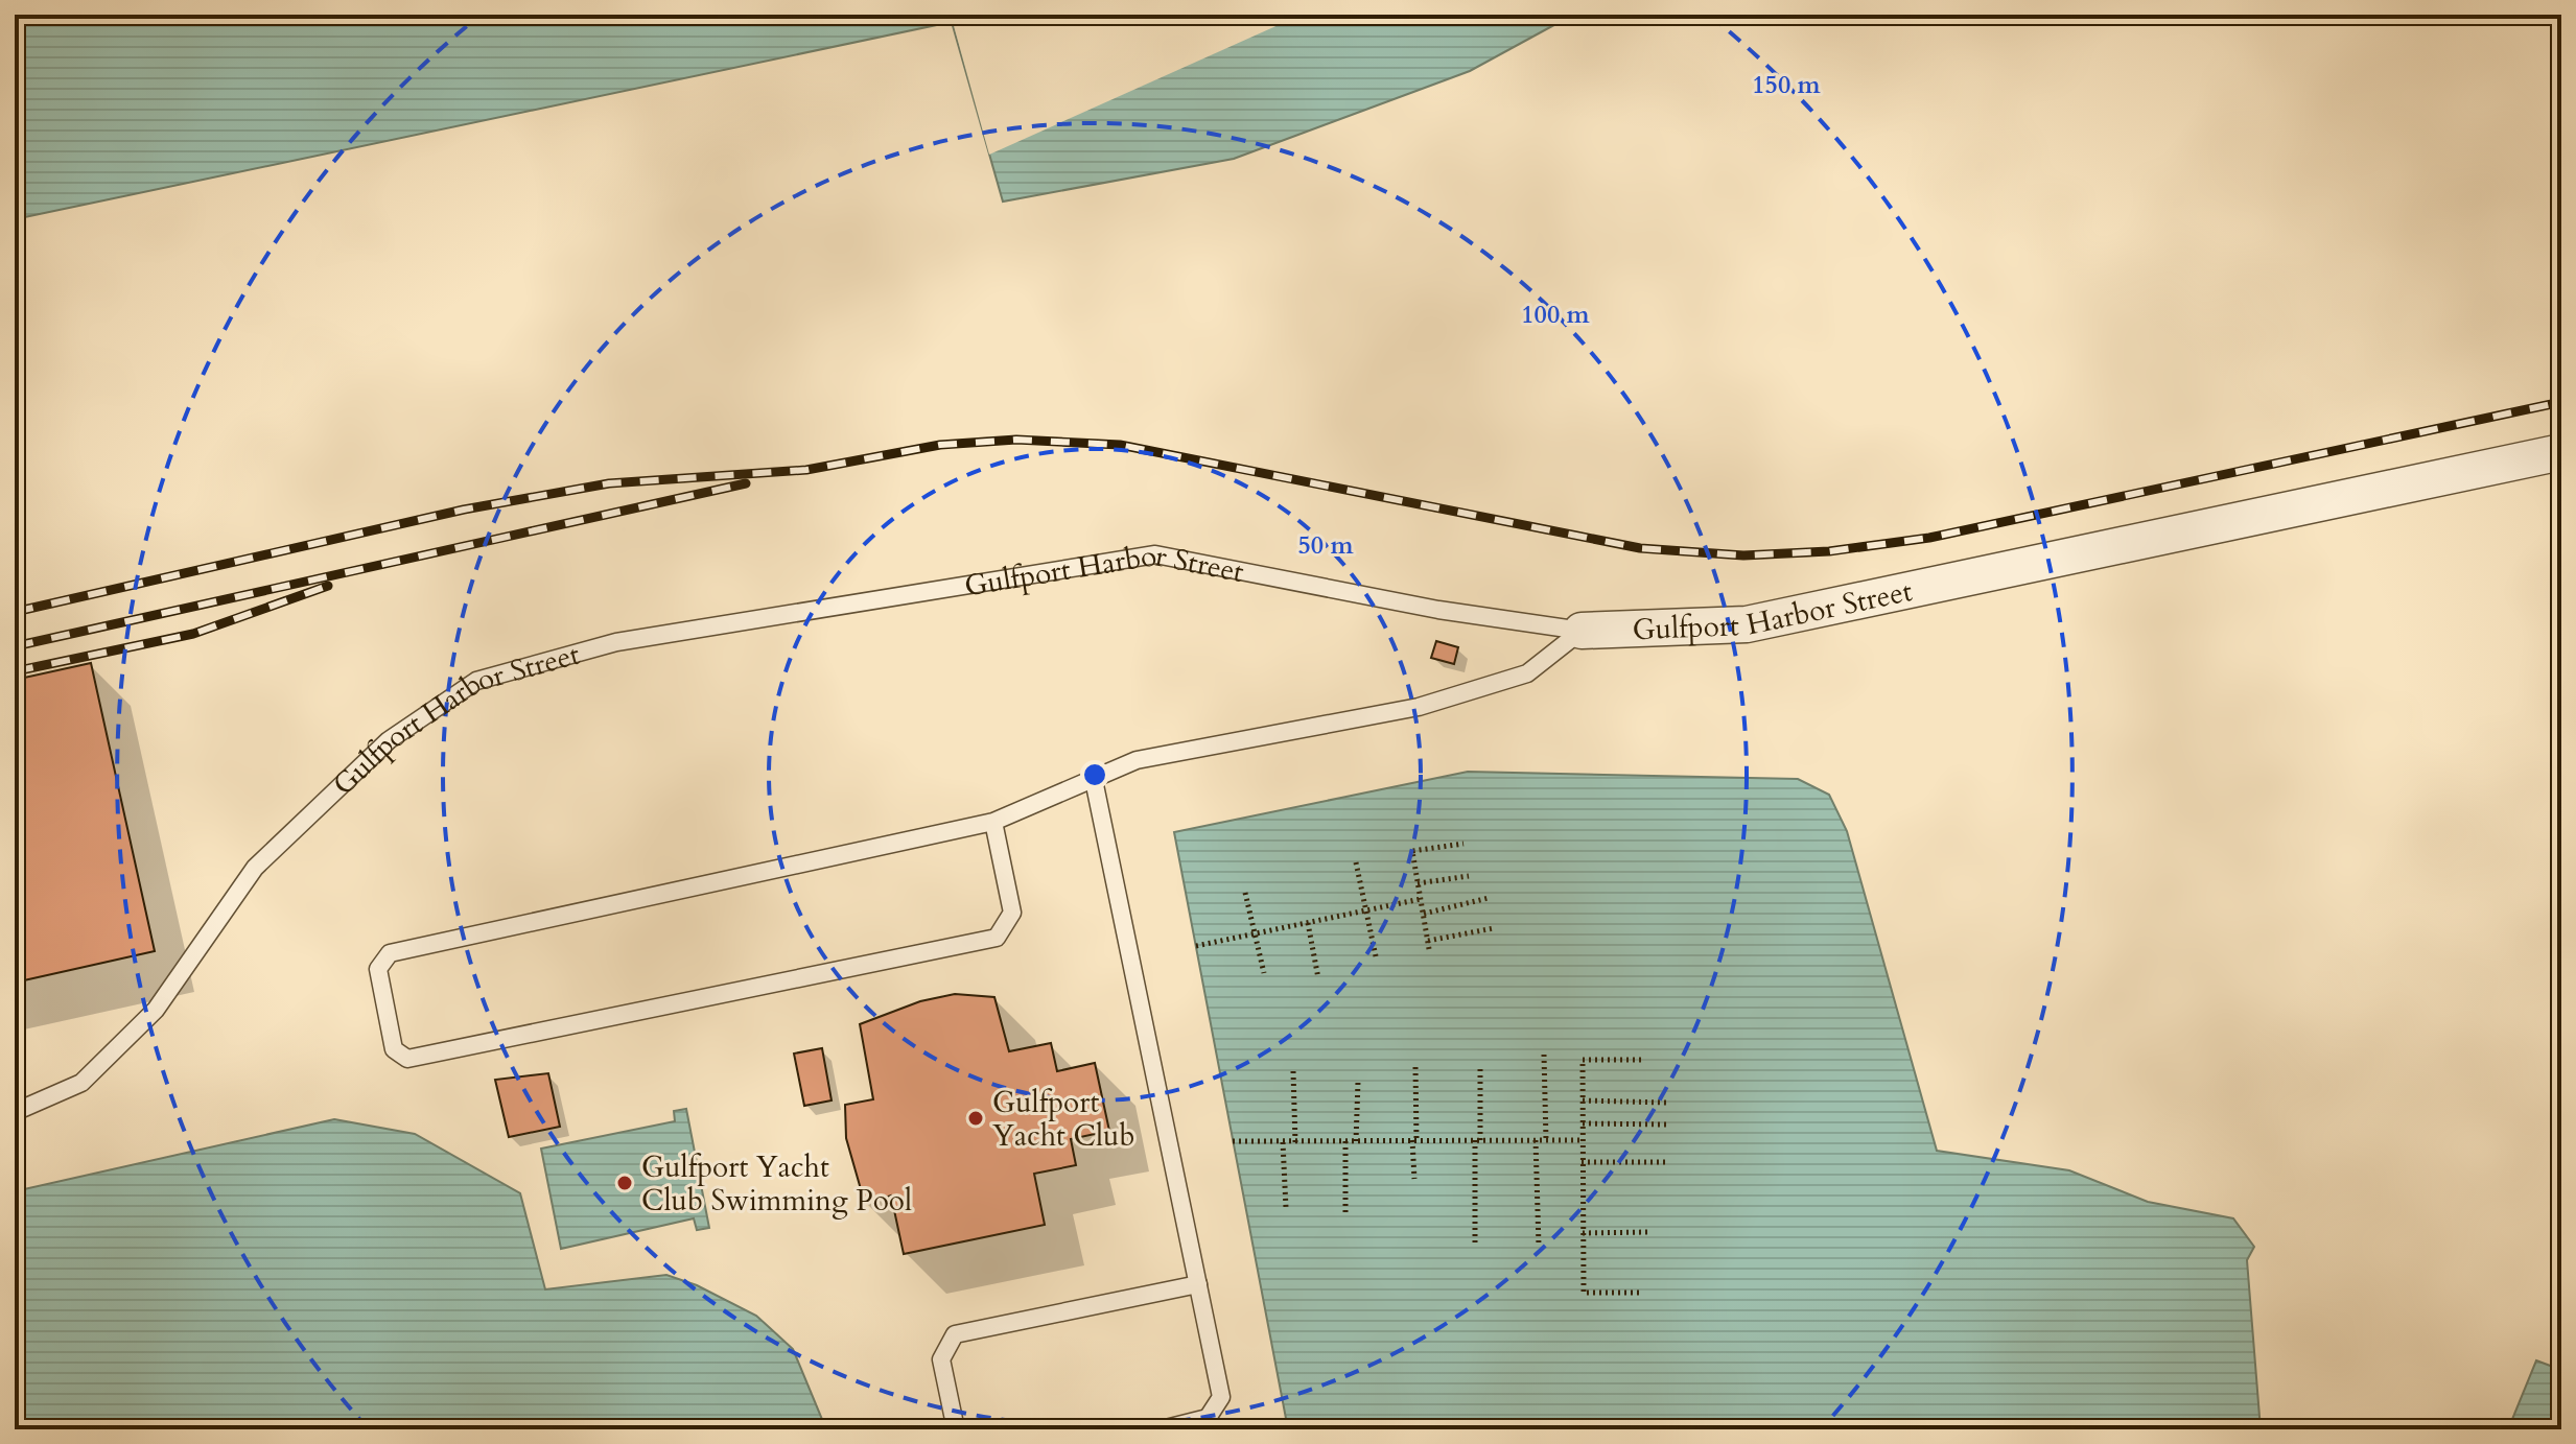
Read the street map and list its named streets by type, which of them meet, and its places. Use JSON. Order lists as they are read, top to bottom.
{
  "streets": {
    "street": ["Gulfport Harbor Street"]
  },
  "places": ["Gulfport Yacht Club", "Gulfport Yacht Club Swimming Pool"],
  "rings": ["150 m", "100 m", "50 m"]
}
